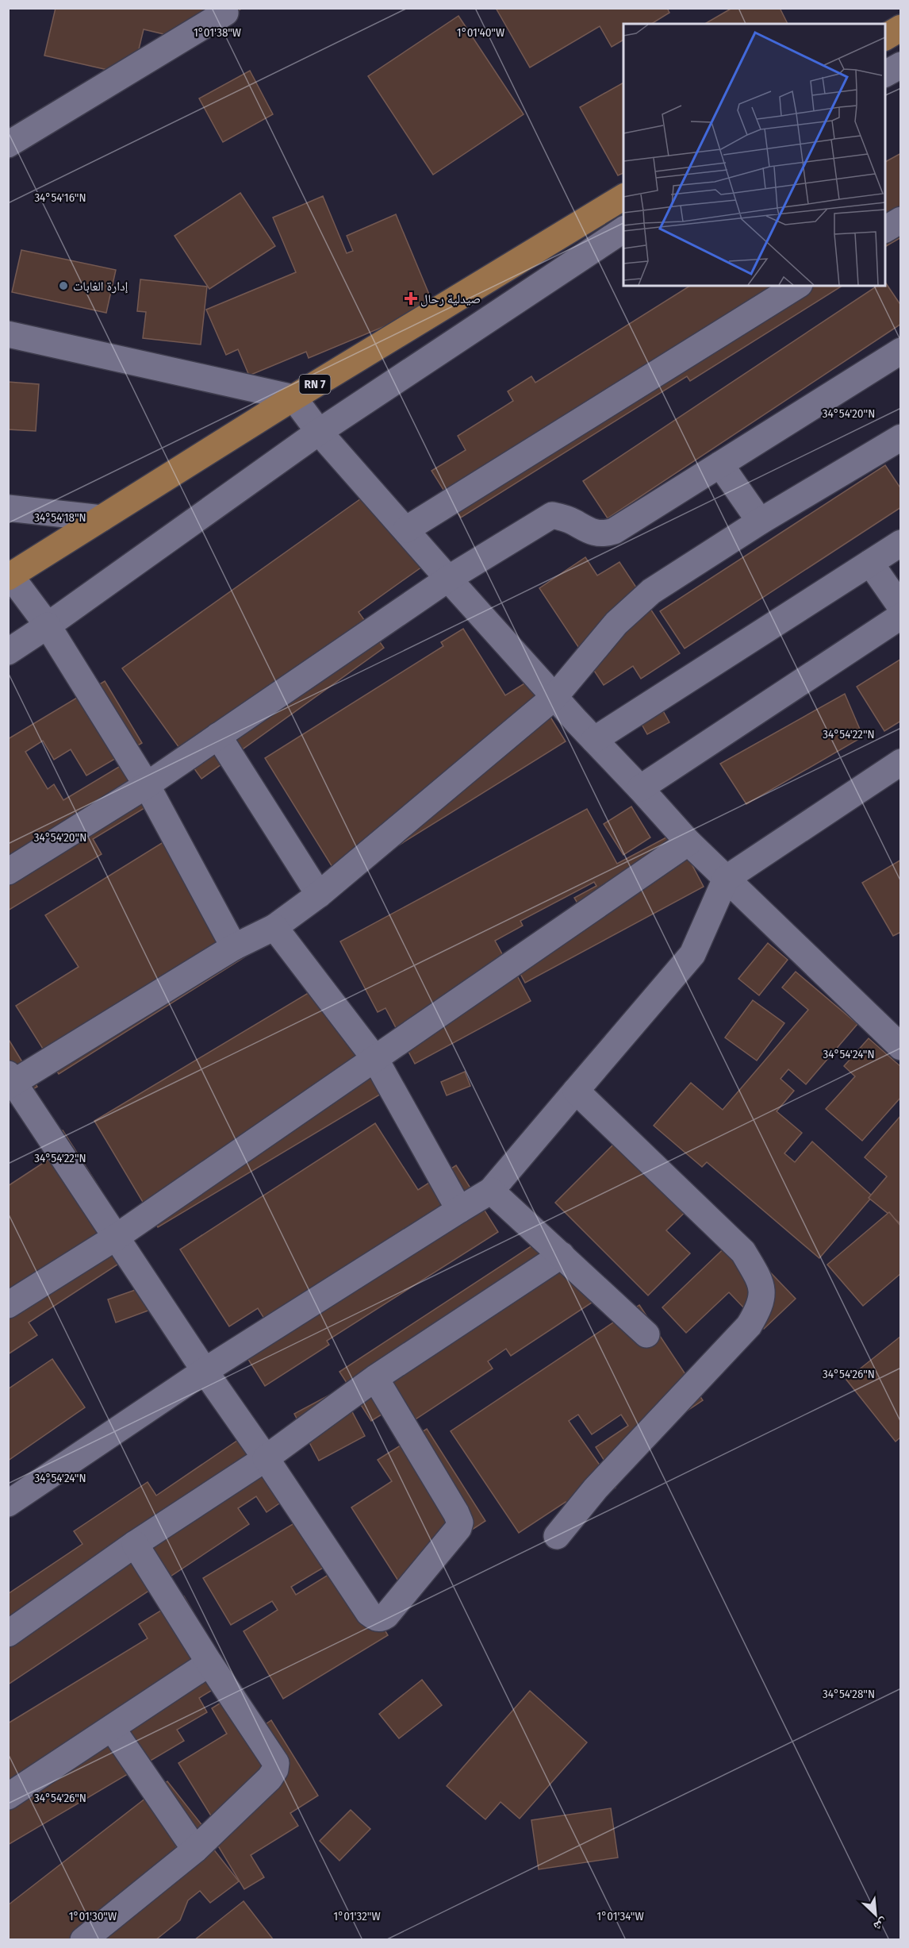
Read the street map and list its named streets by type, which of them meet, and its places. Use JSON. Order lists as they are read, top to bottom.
{
  "streets": {
    "main road": ["RN 7"]
  },
  "places": {
    "other": ["إدارة الغابات"],
    "health": ["صيدلية رحال"]
  },
  "north": "bottom right",
  "coordinates": [
    "1°01'40\"W",
    "1°01'38\"W",
    "34°54'16\"N",
    "34°54'20\"N",
    "34°54'18\"N",
    "34°54'22\"N",
    "34°54'24\"N",
    "34°54'26\"N",
    "34°54'28\"N",
    "1°01'30\"W",
    "1°01'32\"W",
    "1°01'34\"W"
  ]
}
